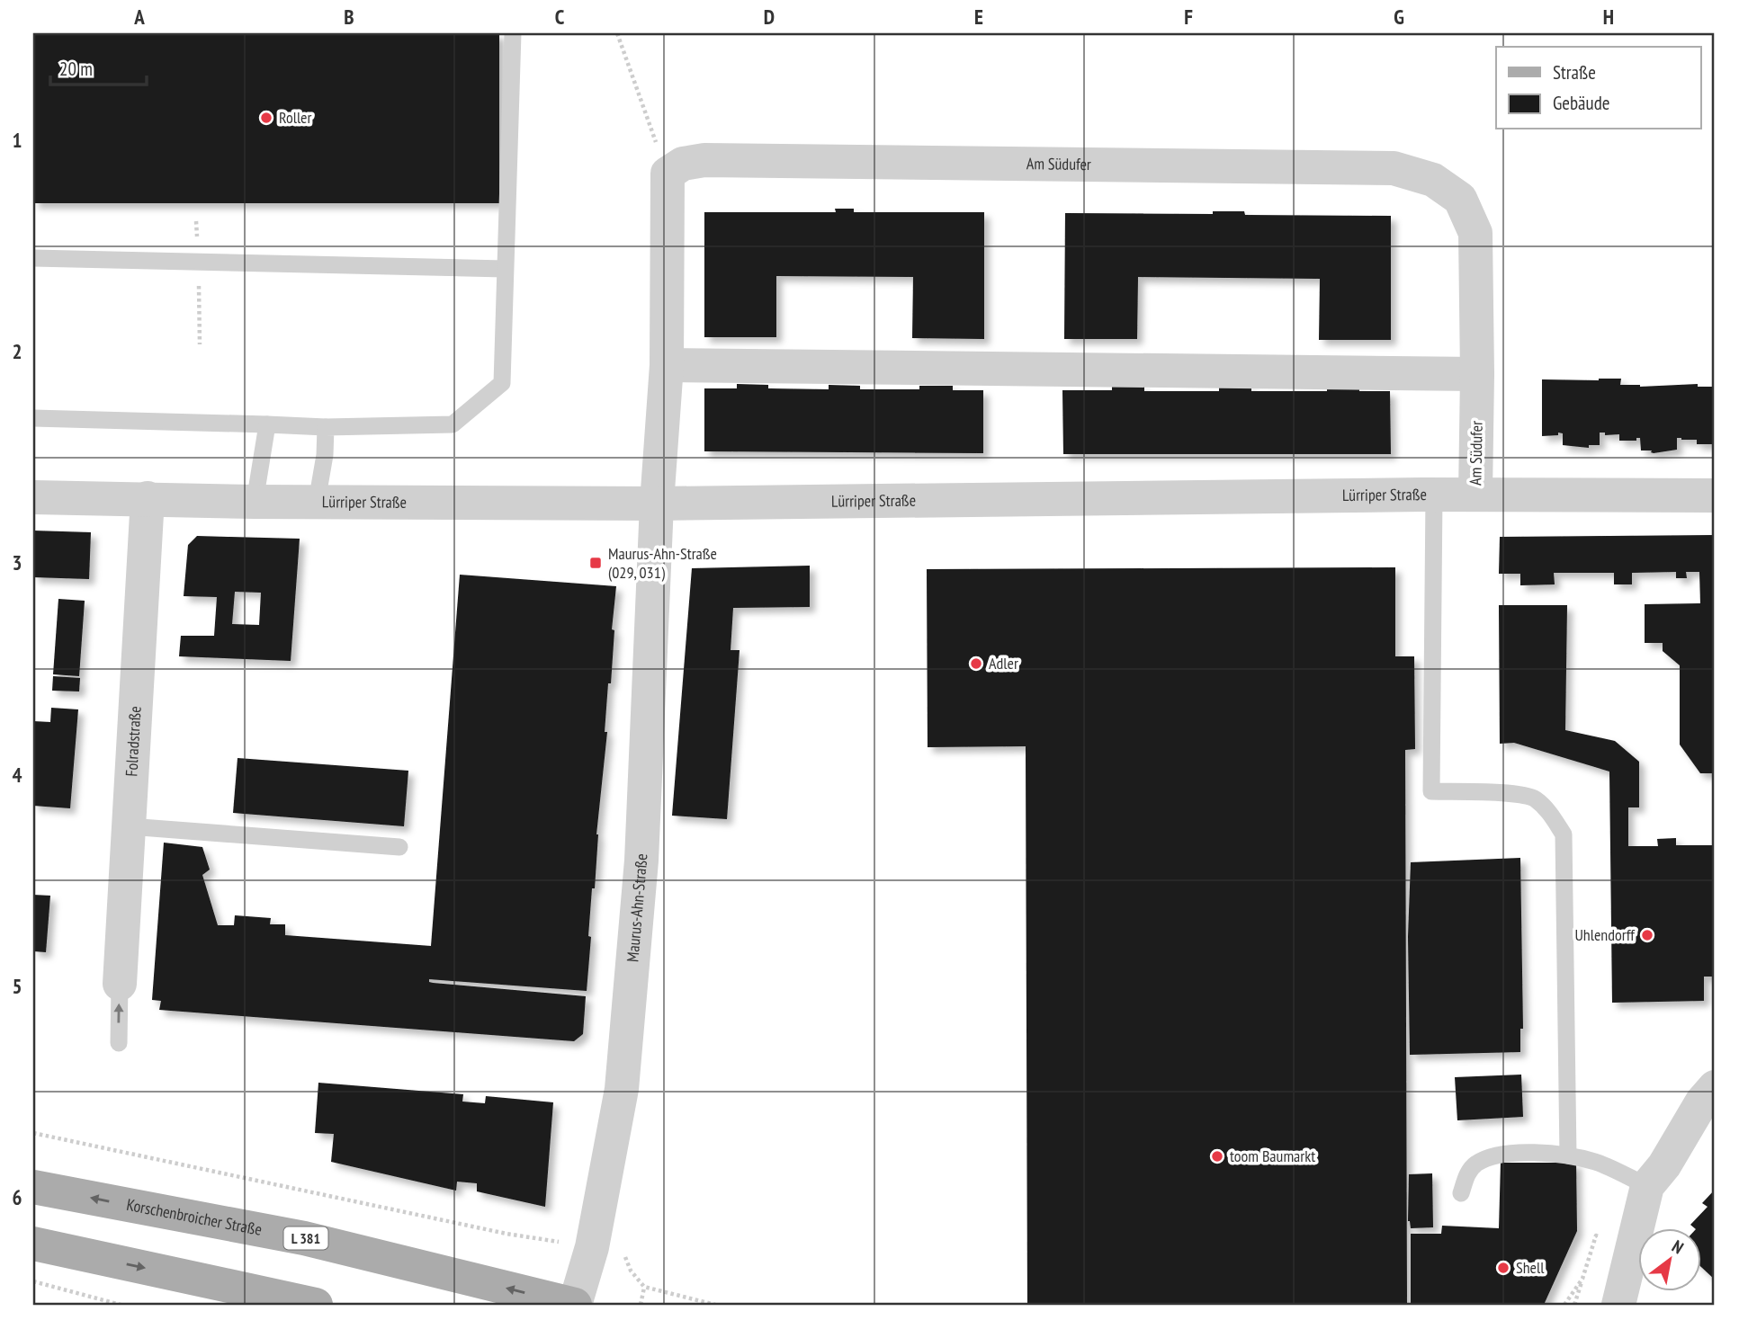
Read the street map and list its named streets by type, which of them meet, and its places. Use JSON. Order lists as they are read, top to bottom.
{
  "streets": {
    "main road": ["Korschenbroicher Straße", "L 381"],
    "street": [
      "Am Südufer",
      "Lürriper Straße",
      "Folradstraße",
      "Maurus-Ahn-Straße"
    ]
  },
  "crossings": [
    ["Am Südufer", "Lürriper Straße"],
    ["Lürriper Straße", "Folradstraße"],
    ["Lürriper Straße", "Maurus-Ahn-Straße"],
    ["Maurus-Ahn-Straße", "Korschenbroicher Straße"]
  ],
  "places": {
    "other": [
      "Roller",
      "Adler",
      "Uhlendorff",
      "toom Baumarkt",
      "Shell"
    ],
    "transit": ["Maurus-Ahn-Straße (029, 031)"]
  },
  "legend": ["Straße", "Gebäude"],
  "scale_bar": "20 m",
  "north": "top right",
  "grid": {
    "columns": [
      "A",
      "B",
      "C",
      "D",
      "E",
      "F",
      "G",
      "H"
    ],
    "rows": [
      "1",
      "2",
      "3",
      "4",
      "5",
      "6"
    ]
  }
}
